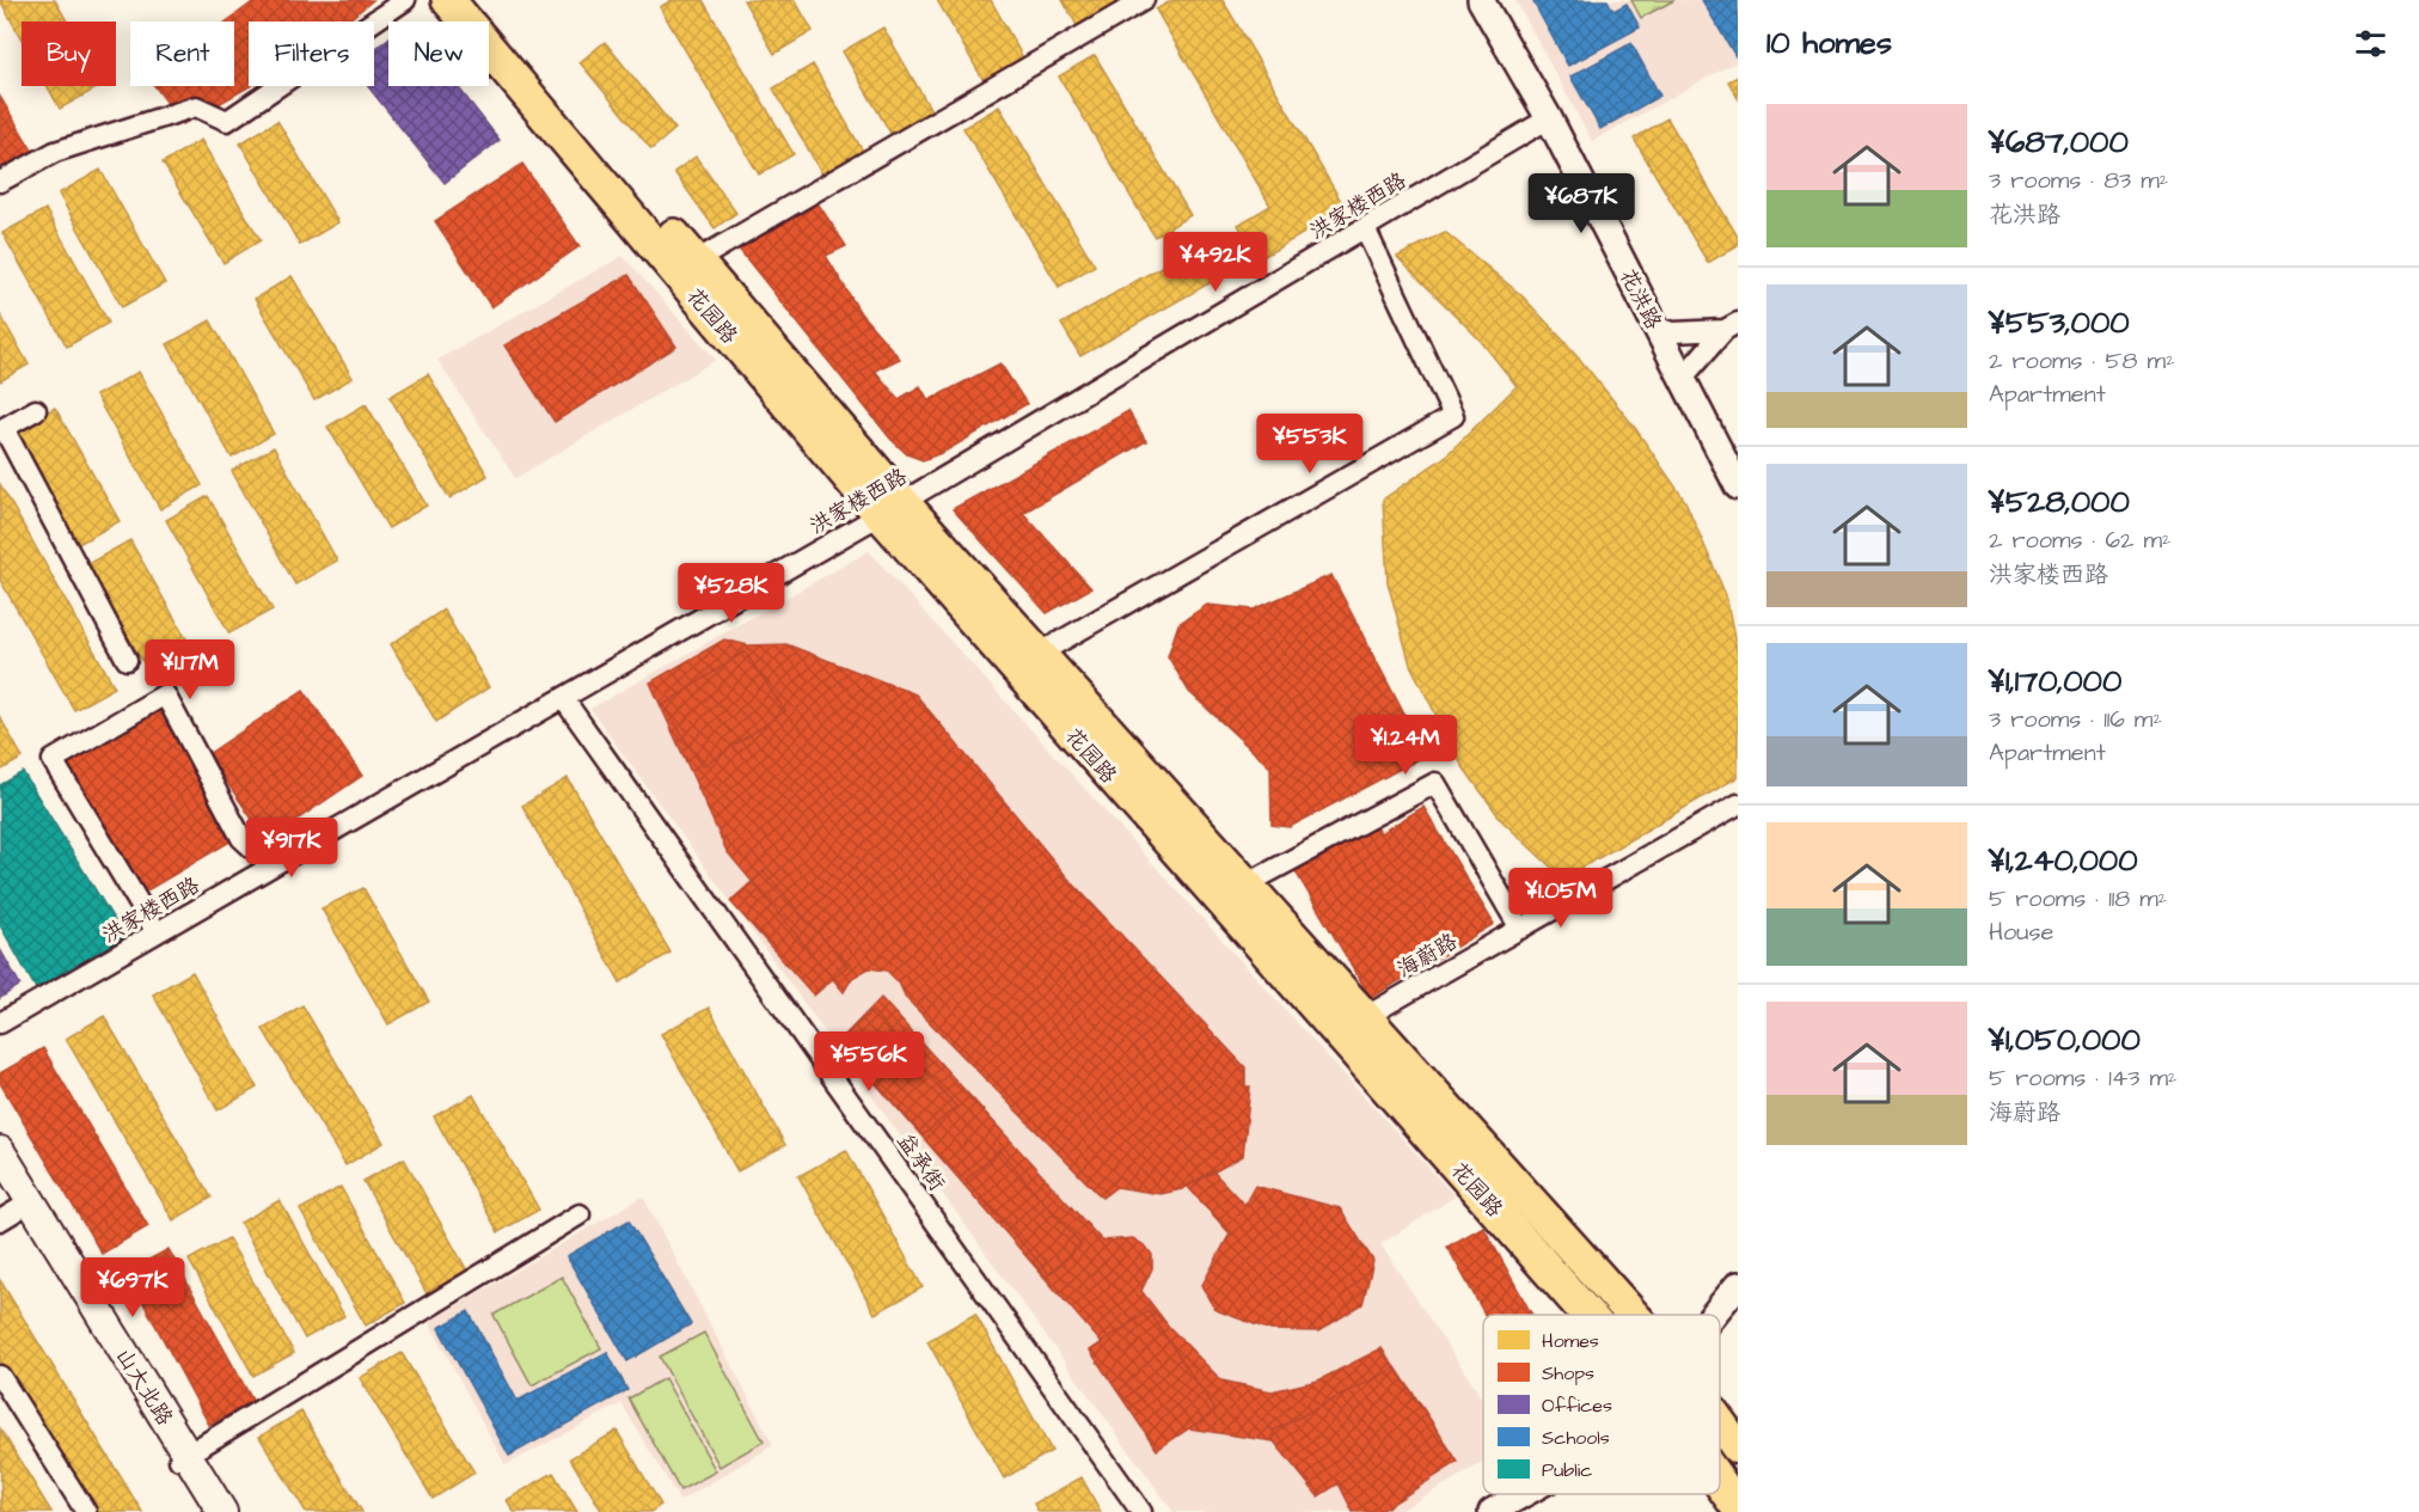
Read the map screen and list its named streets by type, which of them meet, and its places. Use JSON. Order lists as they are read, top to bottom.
{
  "streets": {
    "main road": ["花园路", "山大北路"],
    "street": [
      "洪家楼西路",
      "花洪路",
      "海蔚路",
      "益承街"
    ]
  },
  "crossings": [
    ["洪家楼西路", "花洪路"],
    ["洪家楼西路", "花园路"],
    ["洪家楼西路", "益承街"],
    ["花园路", "海蔚路"]
  ],
  "legend": [
    "Homes",
    "Shops",
    "Offices",
    "Schools",
    "Public"
  ],
  "page": {
    "heading": "10 homes",
    "chip": [
      "Buy",
      "Rent",
      "Filters",
      "New"
    ],
    "list": [
      {
        "name": "¥687,000",
        "note": "3 rooms · 83 m² · 花洪路"
      },
      {
        "name": "¥553,000",
        "note": "2 rooms · 58 m² · Apartment"
      },
      {
        "name": "¥528,000",
        "note": "2 rooms · 62 m² · 洪家楼西路"
      },
      {
        "name": "¥1,170,000",
        "note": "3 rooms · 116 m² · Apartment"
      },
      {
        "name": "¥1,240,000",
        "note": "5 rooms · 118 m² · House"
      },
      {
        "name": "¥1,050,000",
        "note": "5 rooms · 143 m² · 海蔚路"
      }
    ],
    "price": [
      "¥687K",
      "¥492K",
      "¥553K",
      "¥528K",
      "¥1.17M",
      "¥1.24M",
      "¥917K",
      "¥1.05M",
      "¥556K",
      "¥697K"
    ]
  }
}
